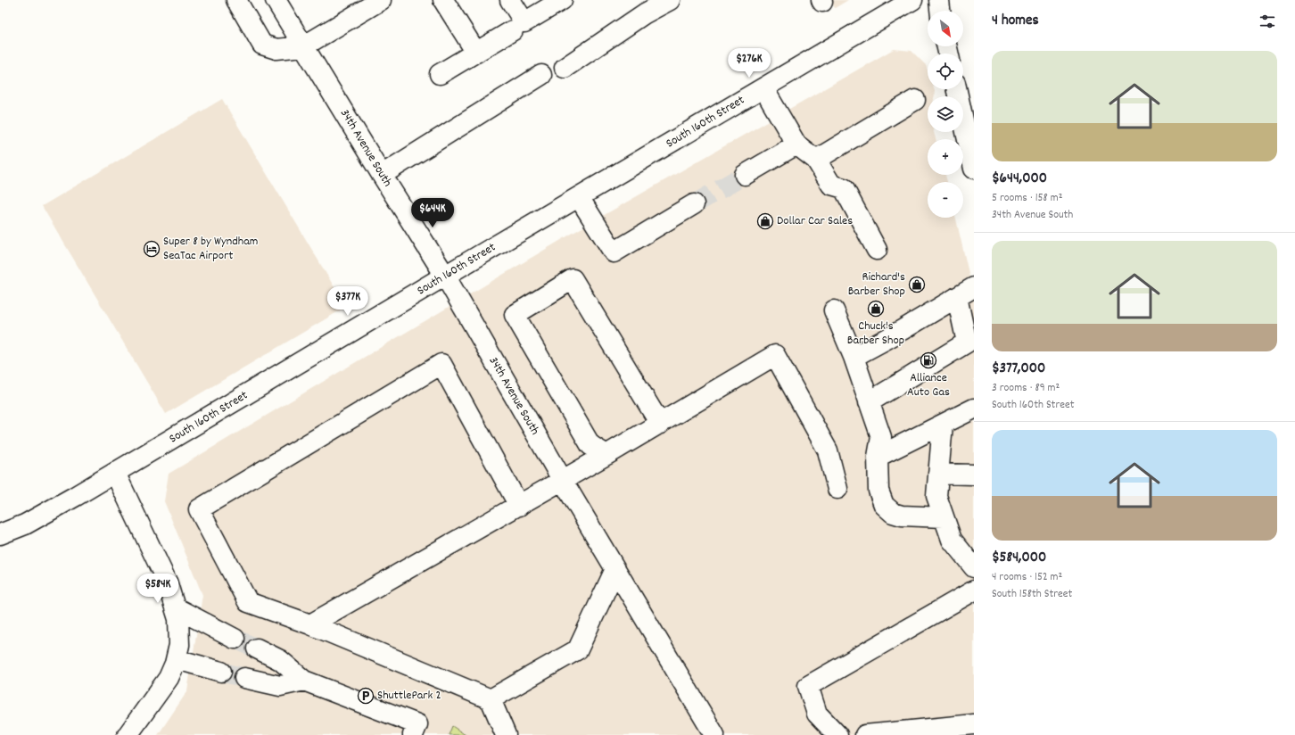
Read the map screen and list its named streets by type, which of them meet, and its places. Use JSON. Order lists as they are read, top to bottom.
{
  "streets": {
    "main road": ["South 160th Street", "34th Avenue South"]
  },
  "crossings": [
    ["South 160th Street", "34th Avenue South"]
  ],
  "places": {
    "shop": ["Dollar Car Sales", "Richard's Barber Shop", "Chuck's Barber Shop"],
    "hotel": ["Super 8 by Wyndham SeaTac Airport"],
    "fuel station": ["Alliance Auto Gas"],
    "parking": ["ShuttlePark 2"]
  },
  "north": "bottom right",
  "page": {
    "heading": "4 homes",
    "map_buttons": ["+", "−"],
    "list": [
      {
        "name": "$644,000",
        "note": "5 rooms · 158 m² · 34th Avenue South"
      },
      {
        "name": "$377,000",
        "note": "3 rooms · 89 m² · South 160th Street"
      },
      {
        "name": "$584,000",
        "note": "4 rooms · 152 m² · South 158th Street"
      }
    ],
    "price": [
      "$276K",
      "$644K",
      "$377K",
      "$584K"
    ]
  }
}
